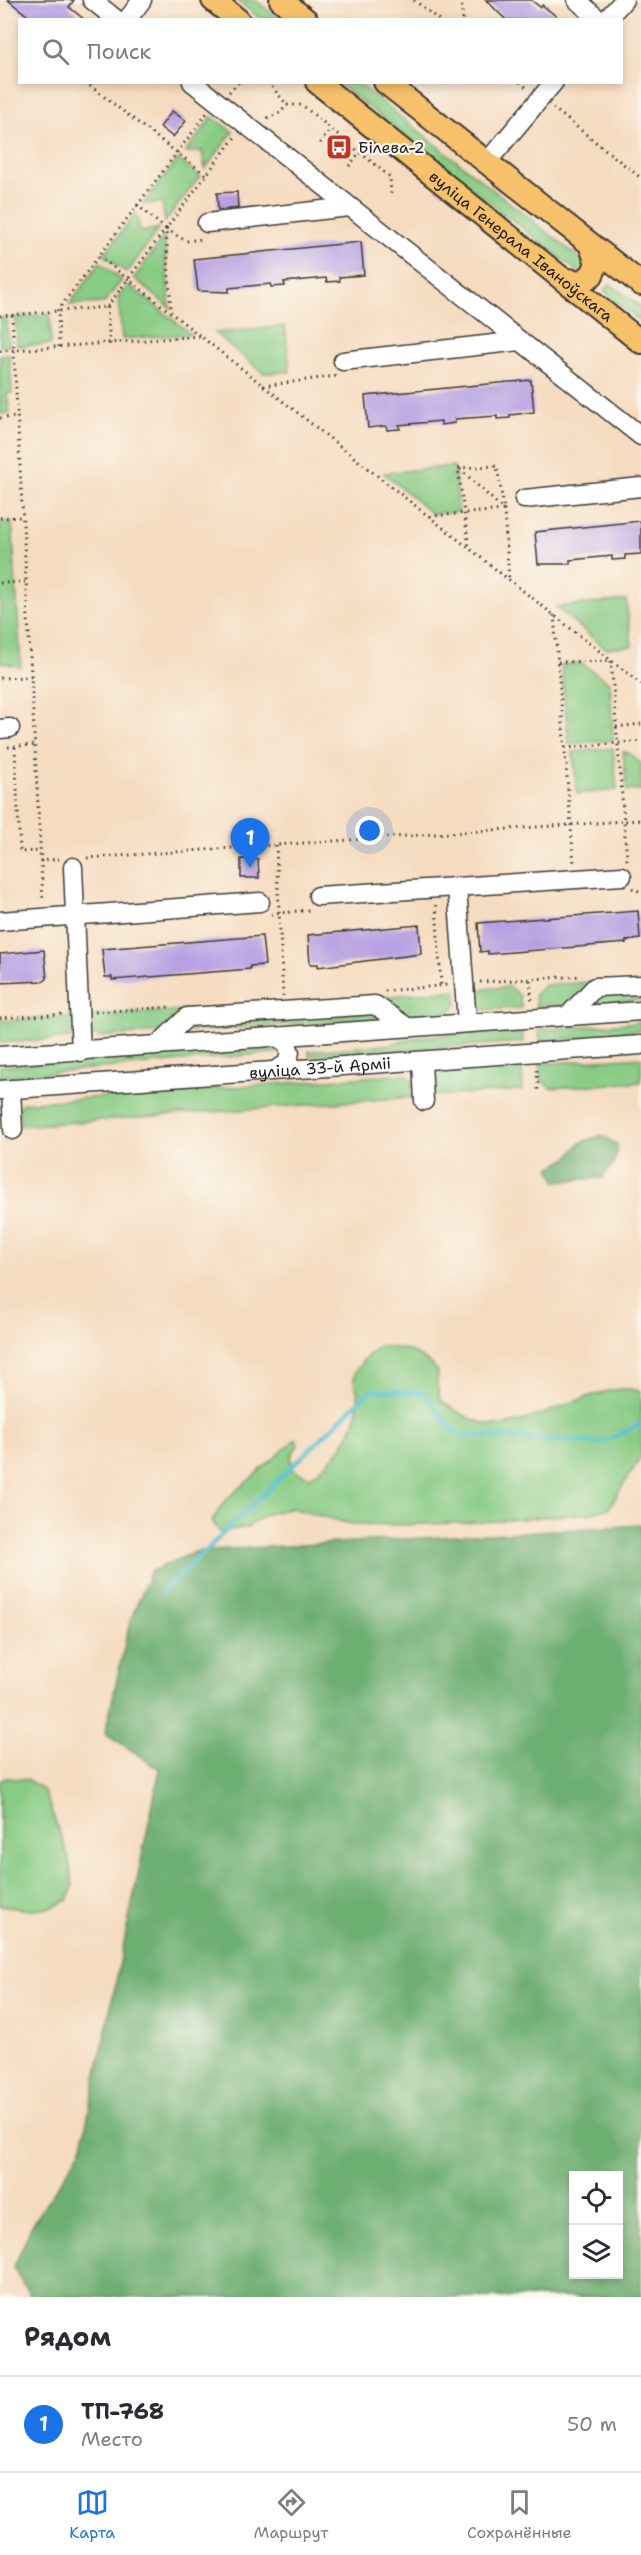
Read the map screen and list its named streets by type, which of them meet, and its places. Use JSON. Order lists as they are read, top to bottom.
{
  "streets": {
    "main road": ["вуліца Генерала Іваноўскага"],
    "street": ["вуліца 33-й Арміі"]
  },
  "places": {
    "bus stop": ["Білева-2"]
  },
  "page": {
    "search": "Поиск",
    "pins": "1",
    "heading": "Рядом",
    "list": [
      {
        "mark": "1",
        "name": "ТП-768",
        "note": "Место",
        "value": "50 m"
      }
    ],
    "nav": ["Карта", "Маршрут", "Сохранённые"]
  }
}
